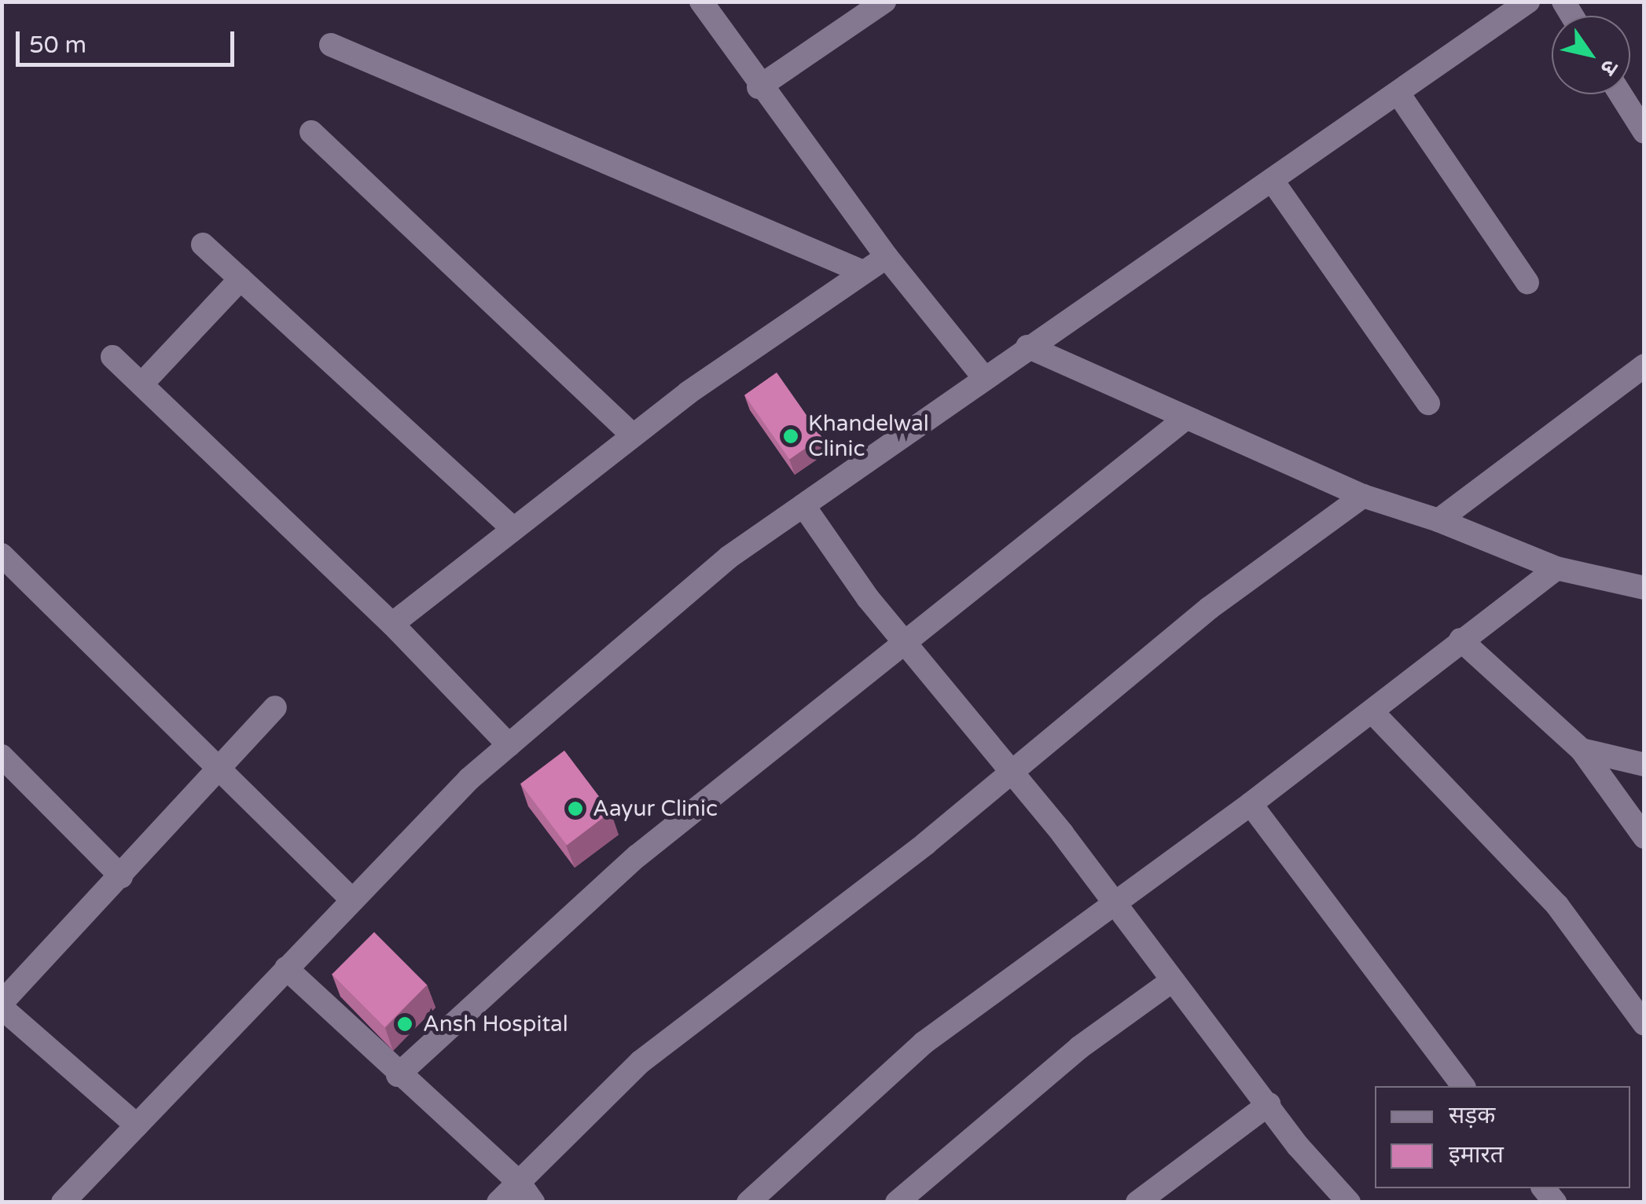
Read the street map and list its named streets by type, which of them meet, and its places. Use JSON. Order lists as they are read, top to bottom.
{
  "places": ["Khandelwal Clinic", "Aayur Clinic", "Ansh Hospital"],
  "legend": ["सड़क", "इमारत"],
  "scale_bar": "50 m",
  "north": "bottom right"
}
